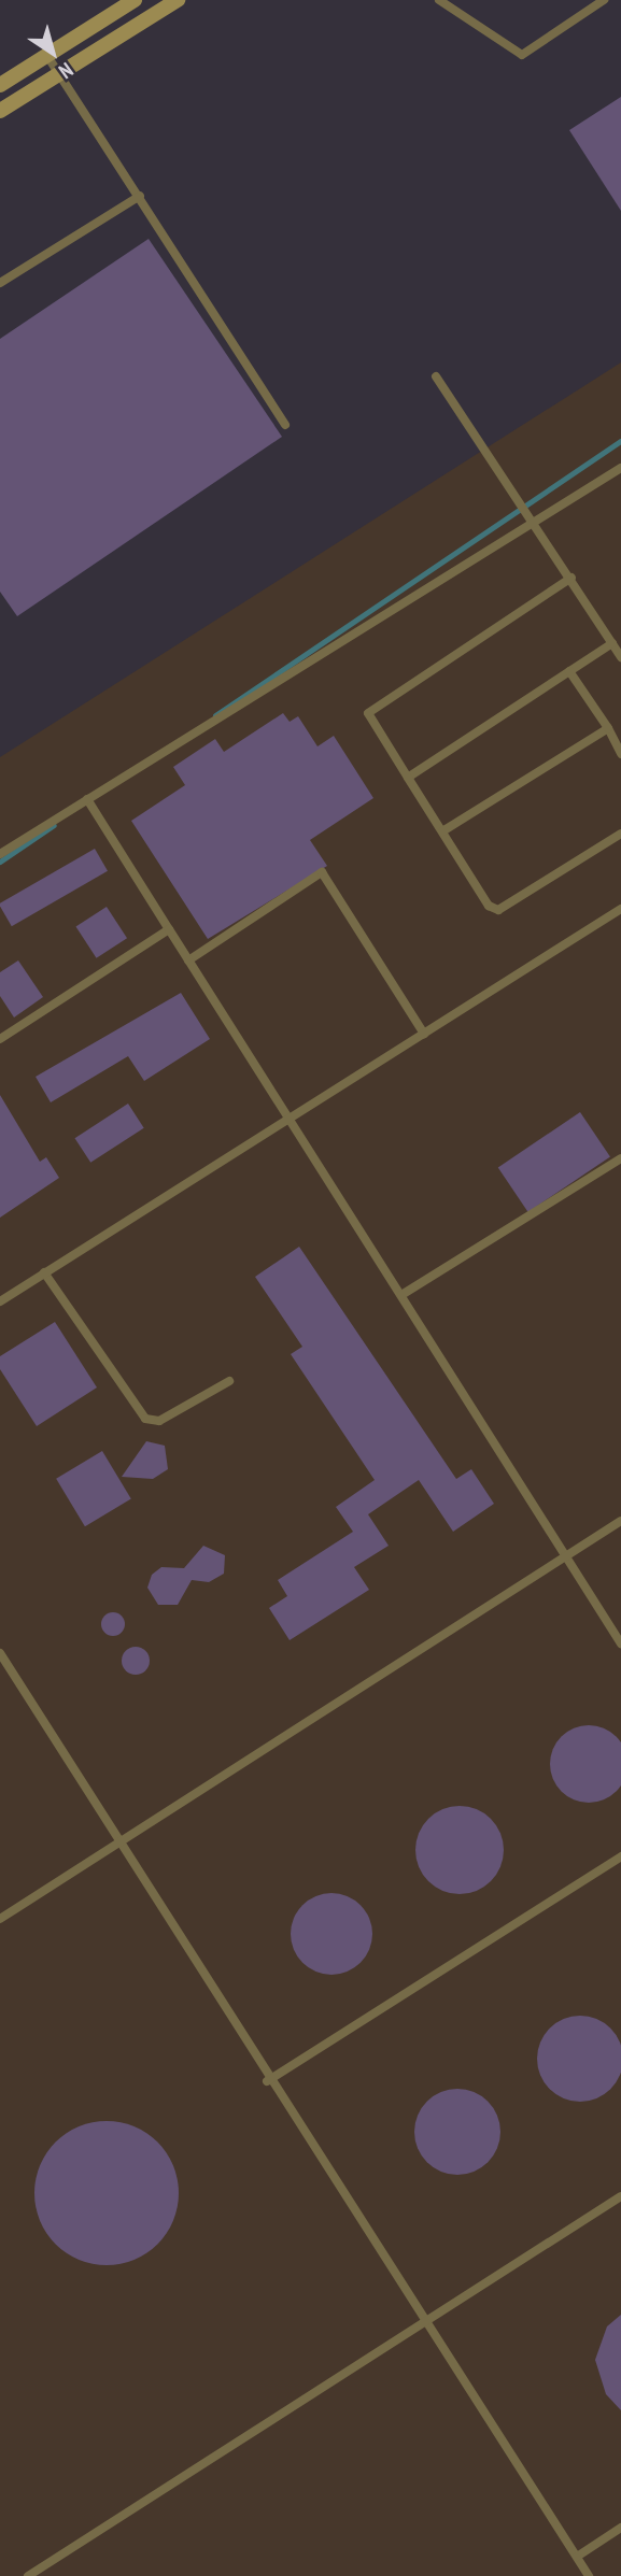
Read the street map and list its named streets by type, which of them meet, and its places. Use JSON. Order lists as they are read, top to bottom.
{
  "north": "bottom right"
}
